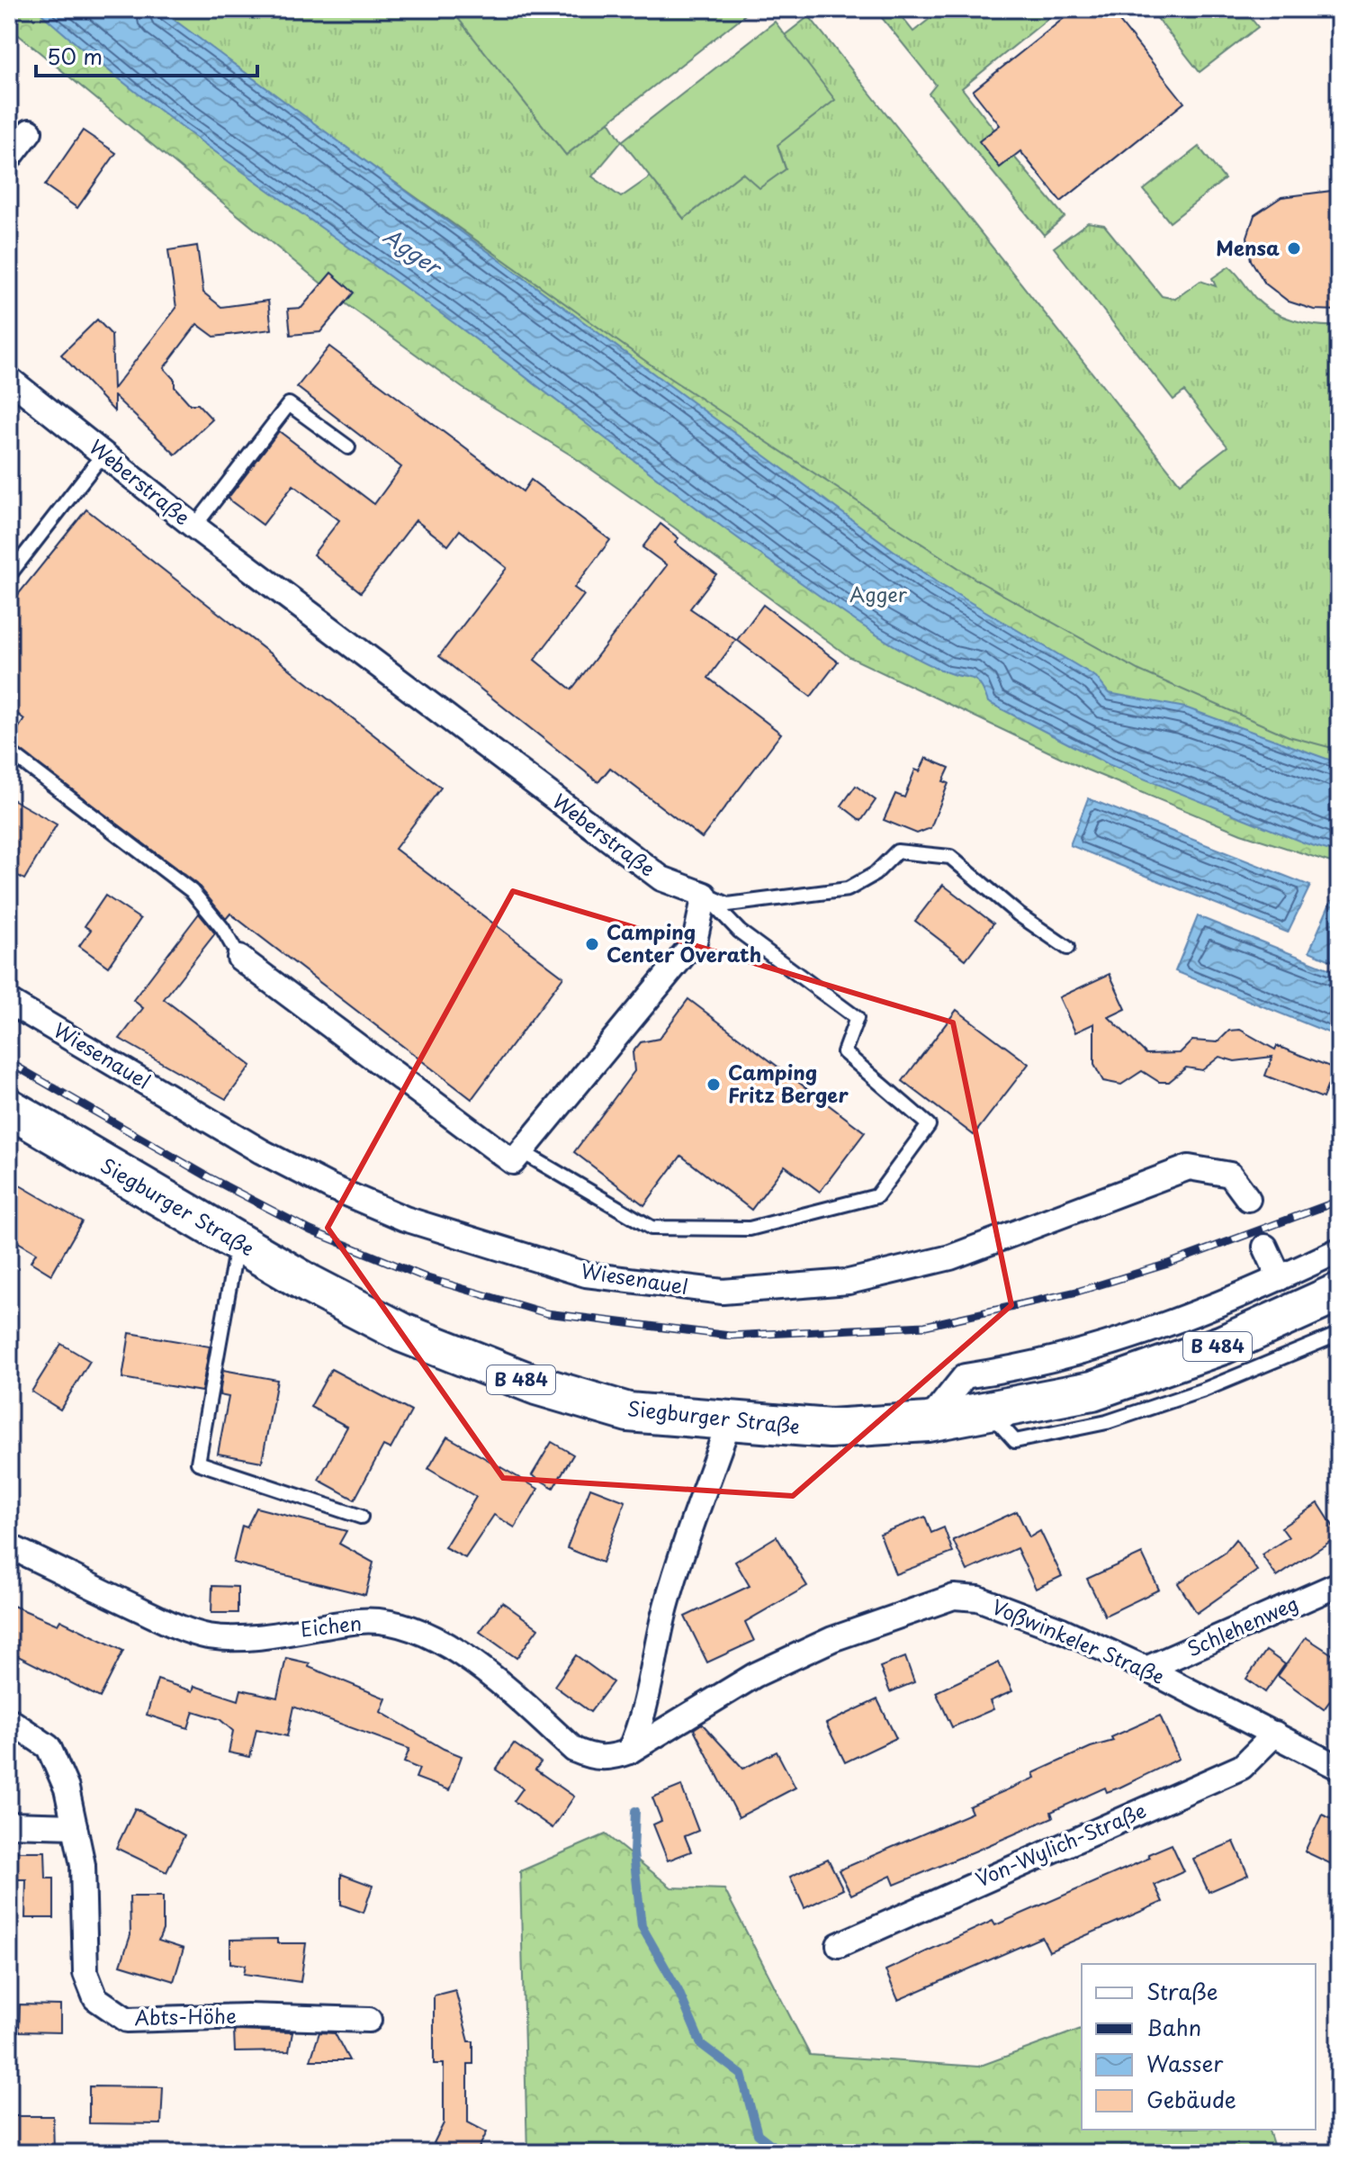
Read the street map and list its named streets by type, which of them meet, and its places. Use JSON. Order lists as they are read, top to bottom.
{
  "streets": {
    "main road": ["Siegburger Straße", "B 484"],
    "street": [
      "Weberstraße",
      "Wiesenauel",
      "Eichen",
      "Schlehenweg",
      "Voßwinkeler Straße",
      "Von-Wylich-Straße",
      "Abts-Höhe"
    ]
  },
  "crossings": [
    ["Eichen", "Voßwinkeler Straße"],
    ["Schlehenweg", "Voßwinkeler Straße"],
    ["Voßwinkeler Straße", "Von-Wylich-Straße"]
  ],
  "water": ["Agger"],
  "parks": ["Agger"],
  "places": ["Mensa", "Camping Center Overath", "Camping Fritz Berger"],
  "legend": [
    "Straße",
    "Bahn",
    "Wasser",
    "Gebäude"
  ],
  "scale_bar": "50 m"
}
